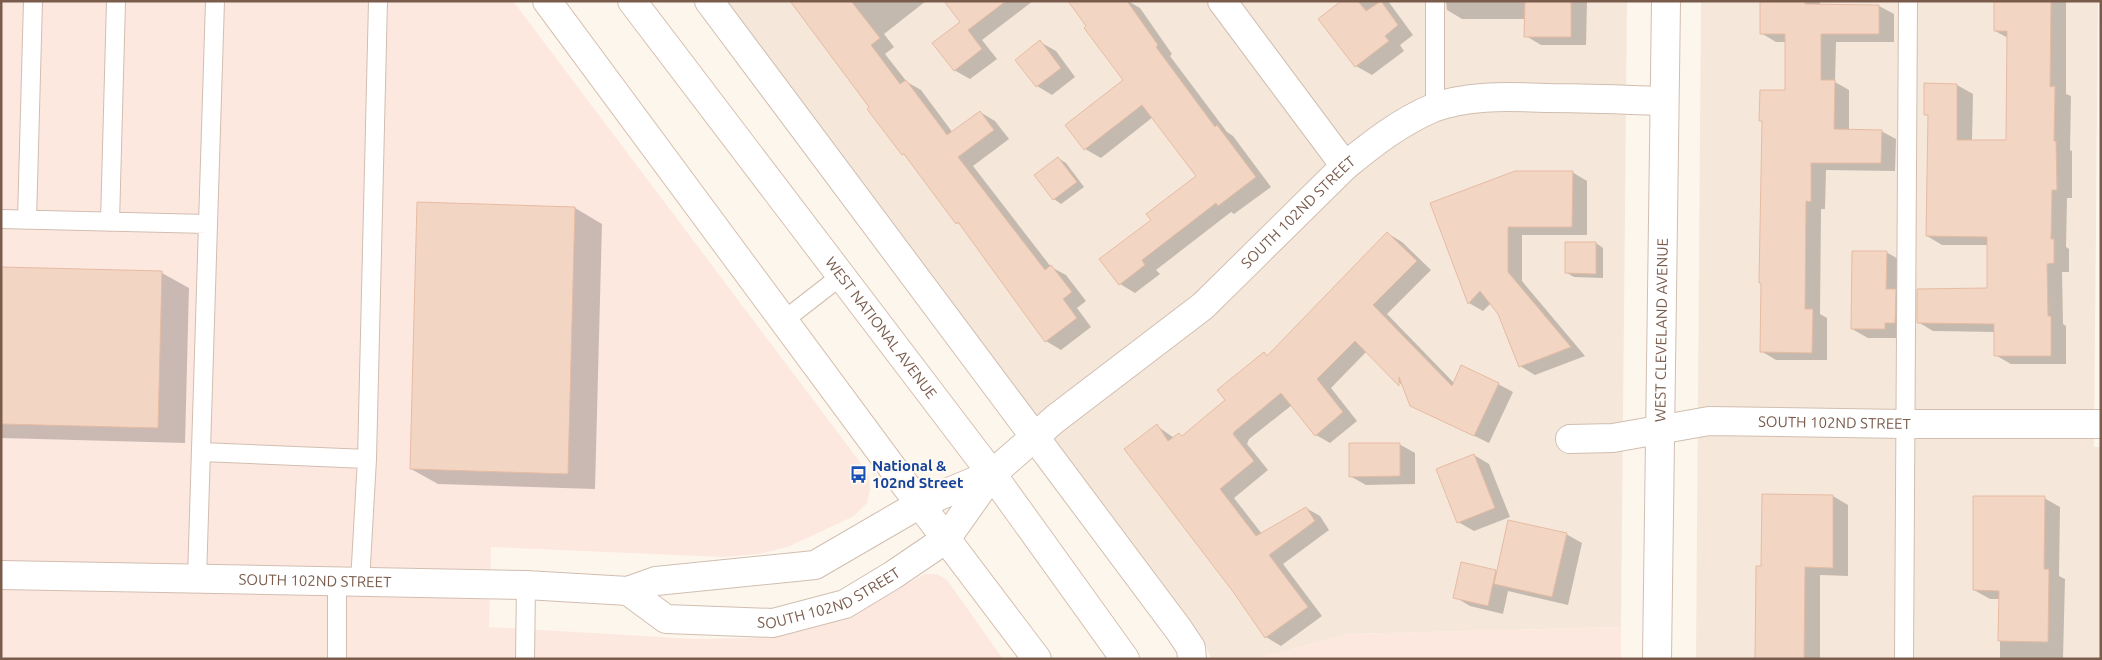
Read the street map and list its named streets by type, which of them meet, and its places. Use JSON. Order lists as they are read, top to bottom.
{
  "streets": {
    "street": ["SOUTH 102ND STREET", "WEST NATIONAL AVENUE", "WEST CLEVELAND AVENUE"]
  },
  "crossings": [
    ["SOUTH 102ND STREET", "WEST NATIONAL AVENUE"],
    ["SOUTH 102ND STREET", "WEST CLEVELAND AVENUE"]
  ],
  "places": {
    "bus stop": ["National & 102nd Street"]
  }
}
